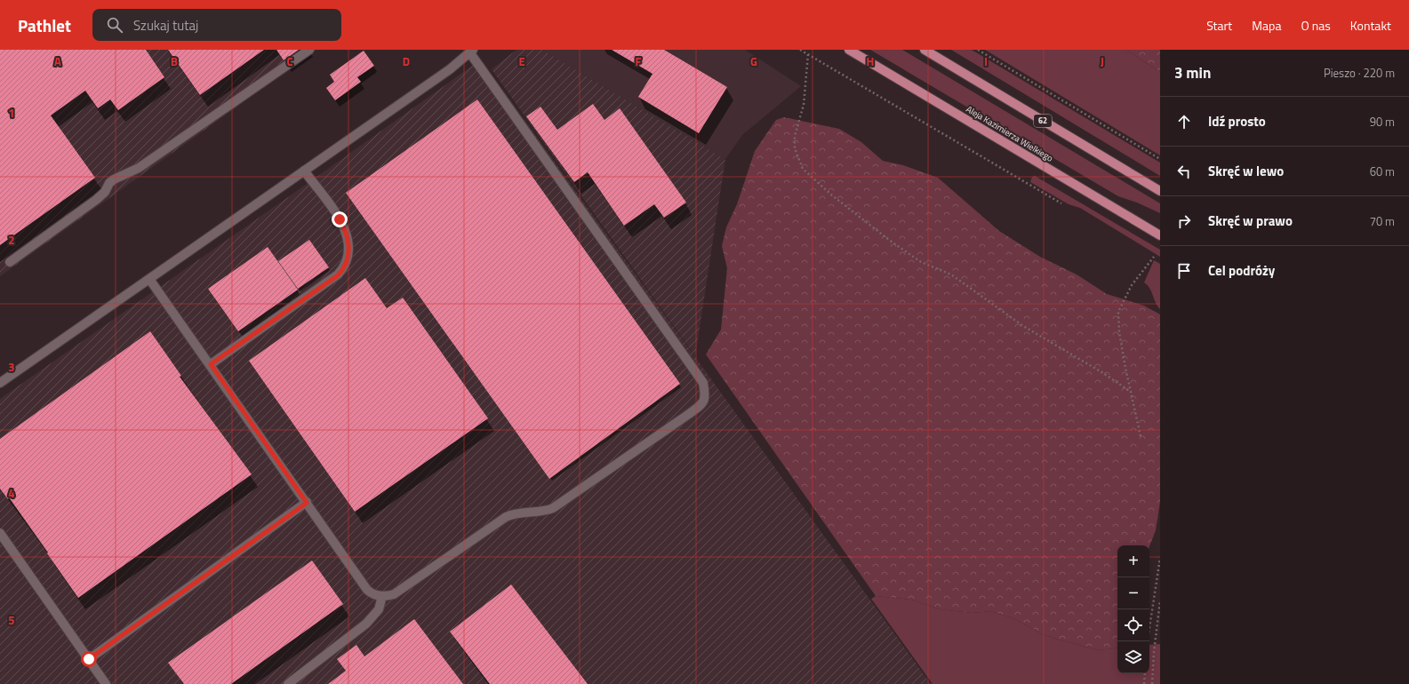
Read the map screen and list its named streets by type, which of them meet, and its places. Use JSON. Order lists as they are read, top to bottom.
{
  "streets": {
    "main road": ["62", "Aleja Kazimierza Wielkiego"]
  },
  "page": {
    "header": "Pathlet",
    "search": "Szukaj tutaj",
    "nav": [
      "Start",
      "Mapa",
      "O nas",
      "Kontakt"
    ],
    "heading": ["3 min", "Pieszo · 220 m"],
    "list": [
      ["Idź prosto", "90 m"],
      ["Skręć w lewo", "60 m"],
      ["Skręć w prawo", "70 m"],
      "Cel podróży"
    ],
    "map_buttons": ["+", "−"]
  },
  "grid": {
    "columns": [
      "A",
      "B",
      "C",
      "D",
      "E",
      "F",
      "G",
      "H",
      "I",
      "J"
    ],
    "rows": [
      "1",
      "2",
      "3",
      "4",
      "5"
    ]
  }
}
